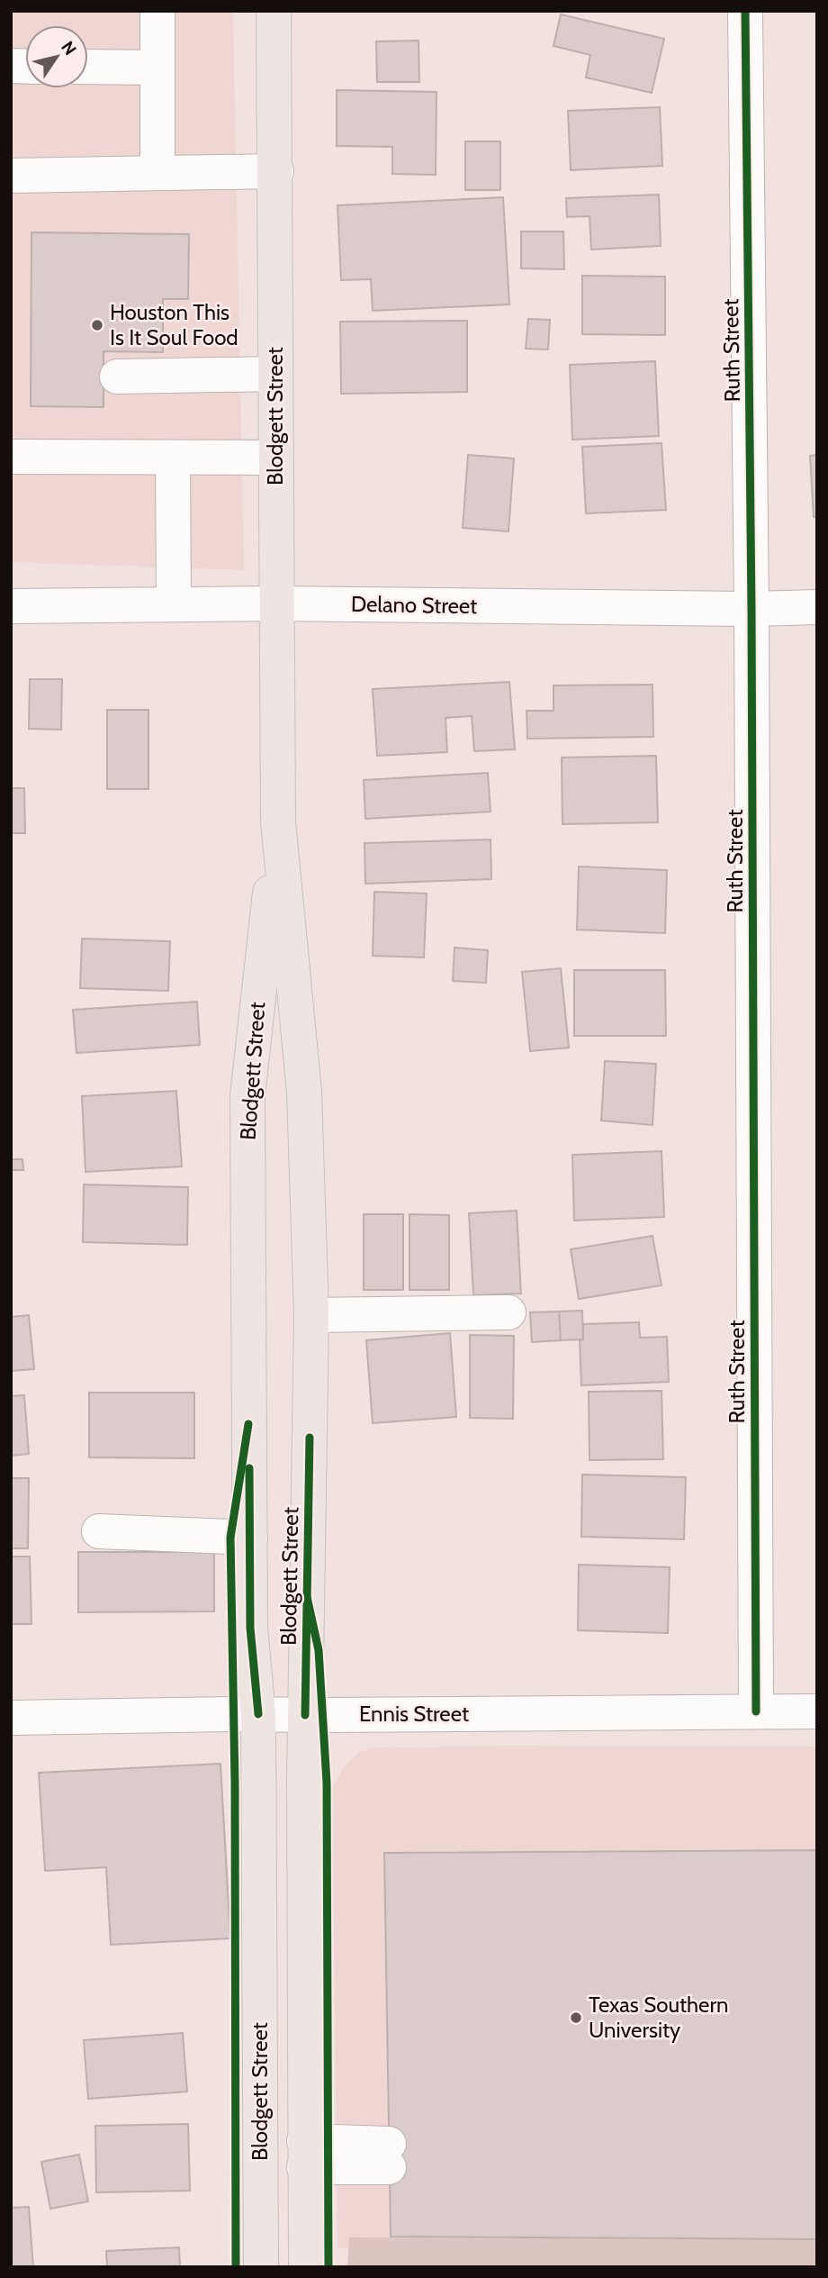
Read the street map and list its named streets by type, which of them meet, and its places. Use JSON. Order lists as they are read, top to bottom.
{
  "streets": {
    "main road": ["Blodgett Street"],
    "street": ["Ruth Street", "Delano Street", "Ennis Street"]
  },
  "crossings": [
    ["Ruth Street", "Delano Street"],
    ["Ruth Street", "Ennis Street"],
    ["Blodgett Street", "Delano Street"],
    ["Blodgett Street", "Ennis Street"]
  ],
  "places": ["Houston This Is It Soul Food", "Texas Southern University"],
  "north": "top right"
}
